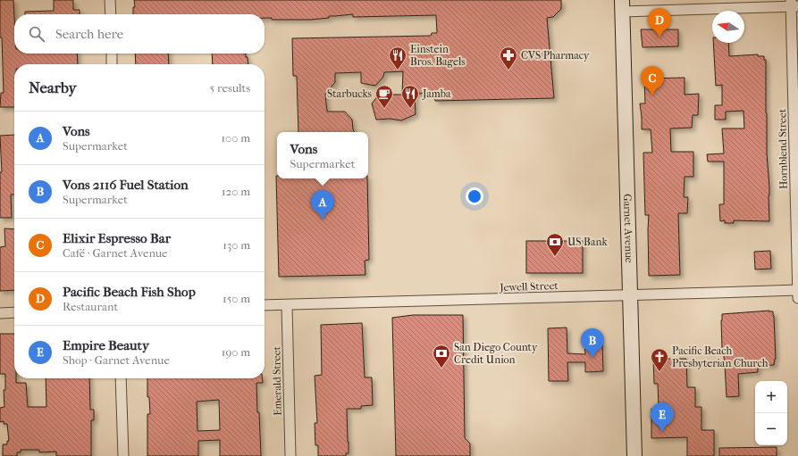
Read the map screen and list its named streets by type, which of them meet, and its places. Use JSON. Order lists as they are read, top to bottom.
{
  "streets": {
    "main road": ["Garnet Avenue"],
    "street": ["Hornblend Street", "Jewell Street", "Emerald Street"]
  },
  "crossings": [
    ["Hornblend Street", "Jewell Street"],
    ["Garnet Avenue", "Jewell Street"],
    ["Jewell Street", "Emerald Street"]
  ],
  "places": {
    "restaurant": ["Einstein Bros. Bagels", "Jamba"],
    "pharmacy": ["CVS Pharmacy"],
    "cafe": ["Starbucks"],
    "bank": ["US Bank", "San Diego County Credit Union"],
    "church": ["Pacific Beach Presbyterian Church"]
  },
  "north": "left",
  "page": {
    "pins": [
      "D",
      "C",
      "A",
      "B",
      "E"
    ],
    "search": "Search here",
    "heading": ["Nearby", "5 results"],
    "list": [
      {
        "mark": "A",
        "name": "Vons",
        "note": "Supermarket",
        "value": "100 m"
      },
      {
        "mark": "B",
        "name": "Vons 2116 Fuel Station",
        "note": "Supermarket",
        "value": "120 m"
      },
      {
        "mark": "C",
        "name": "Elixir Espresso Bar",
        "note": "Café · Garnet Avenue",
        "value": "130 m"
      },
      {
        "mark": "D",
        "name": "Pacific Beach Fish Shop",
        "note": "Restaurant",
        "value": "150 m"
      },
      {
        "mark": "E",
        "name": "Empire Beauty",
        "note": "Shop · Garnet Avenue",
        "value": "190 m"
      }
    ],
    "popup": ["Vons", "Supermarket"],
    "map_buttons": ["+", "−"]
  }
}
